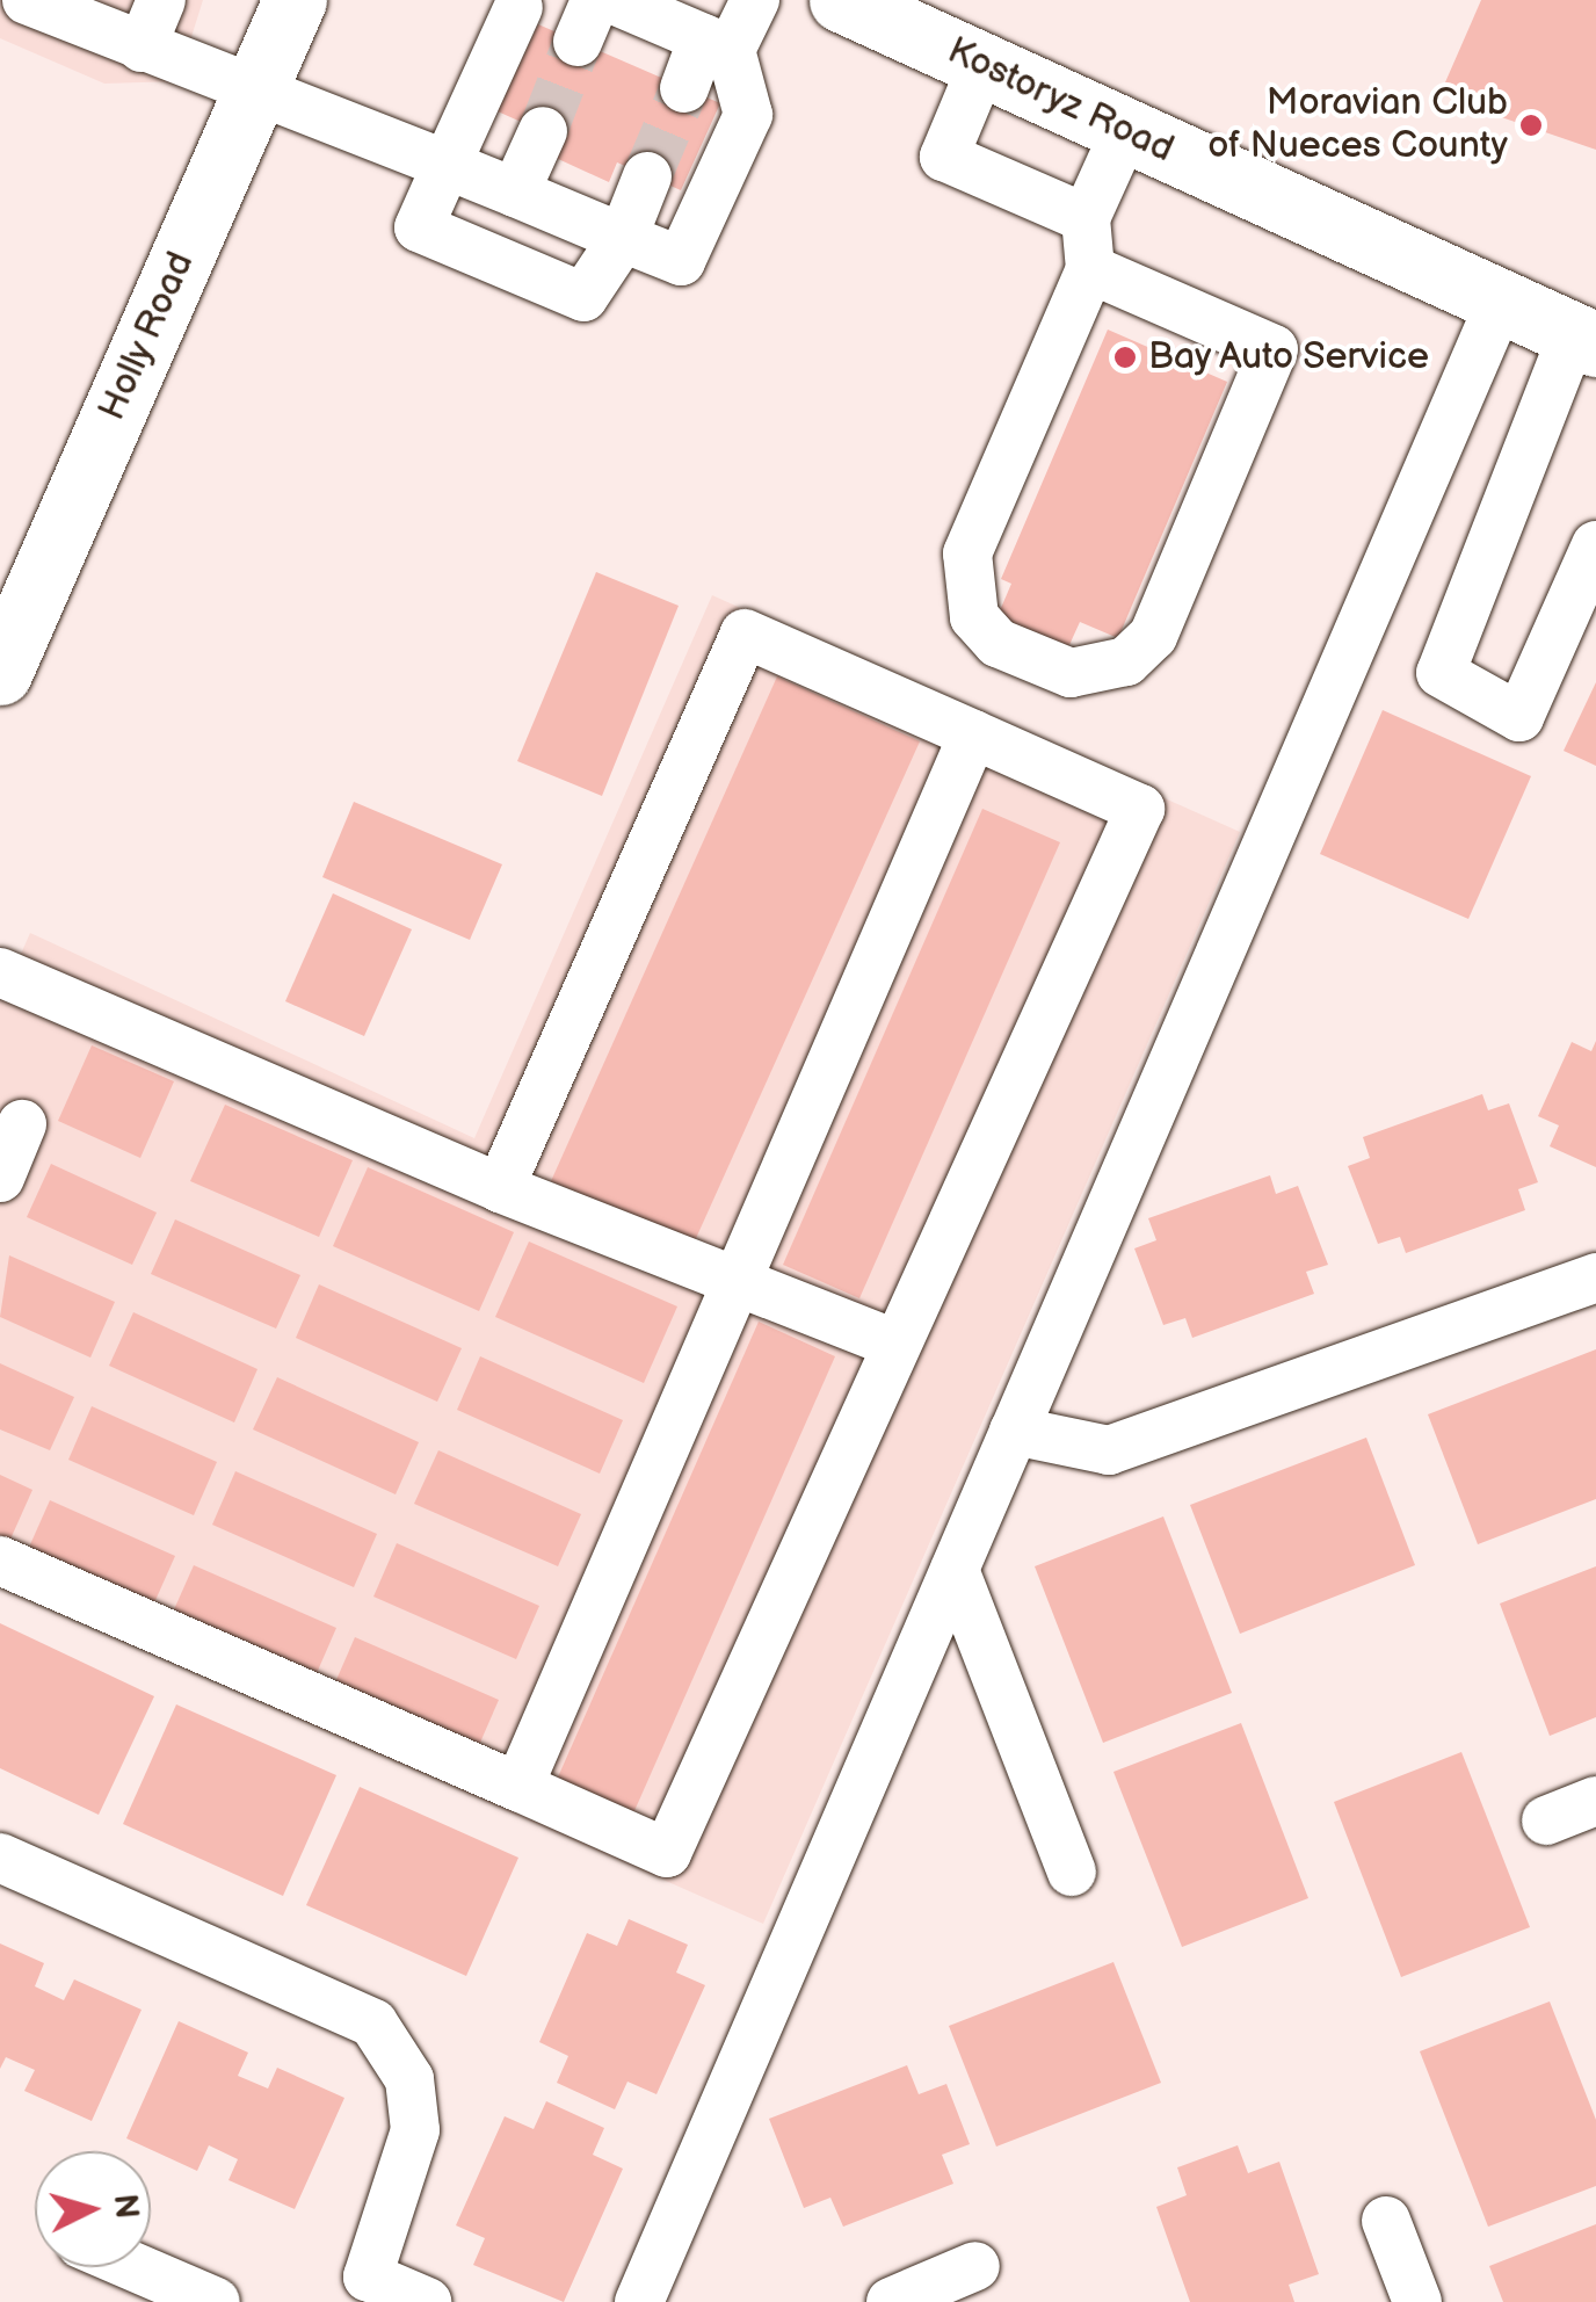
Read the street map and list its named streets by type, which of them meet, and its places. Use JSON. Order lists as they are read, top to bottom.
{
  "streets": {
    "main road": ["Kostoryz Road", "Holly Road"]
  },
  "places": ["Moravian Club of Nueces County", "Bay Auto Service"],
  "north": "right"
}
